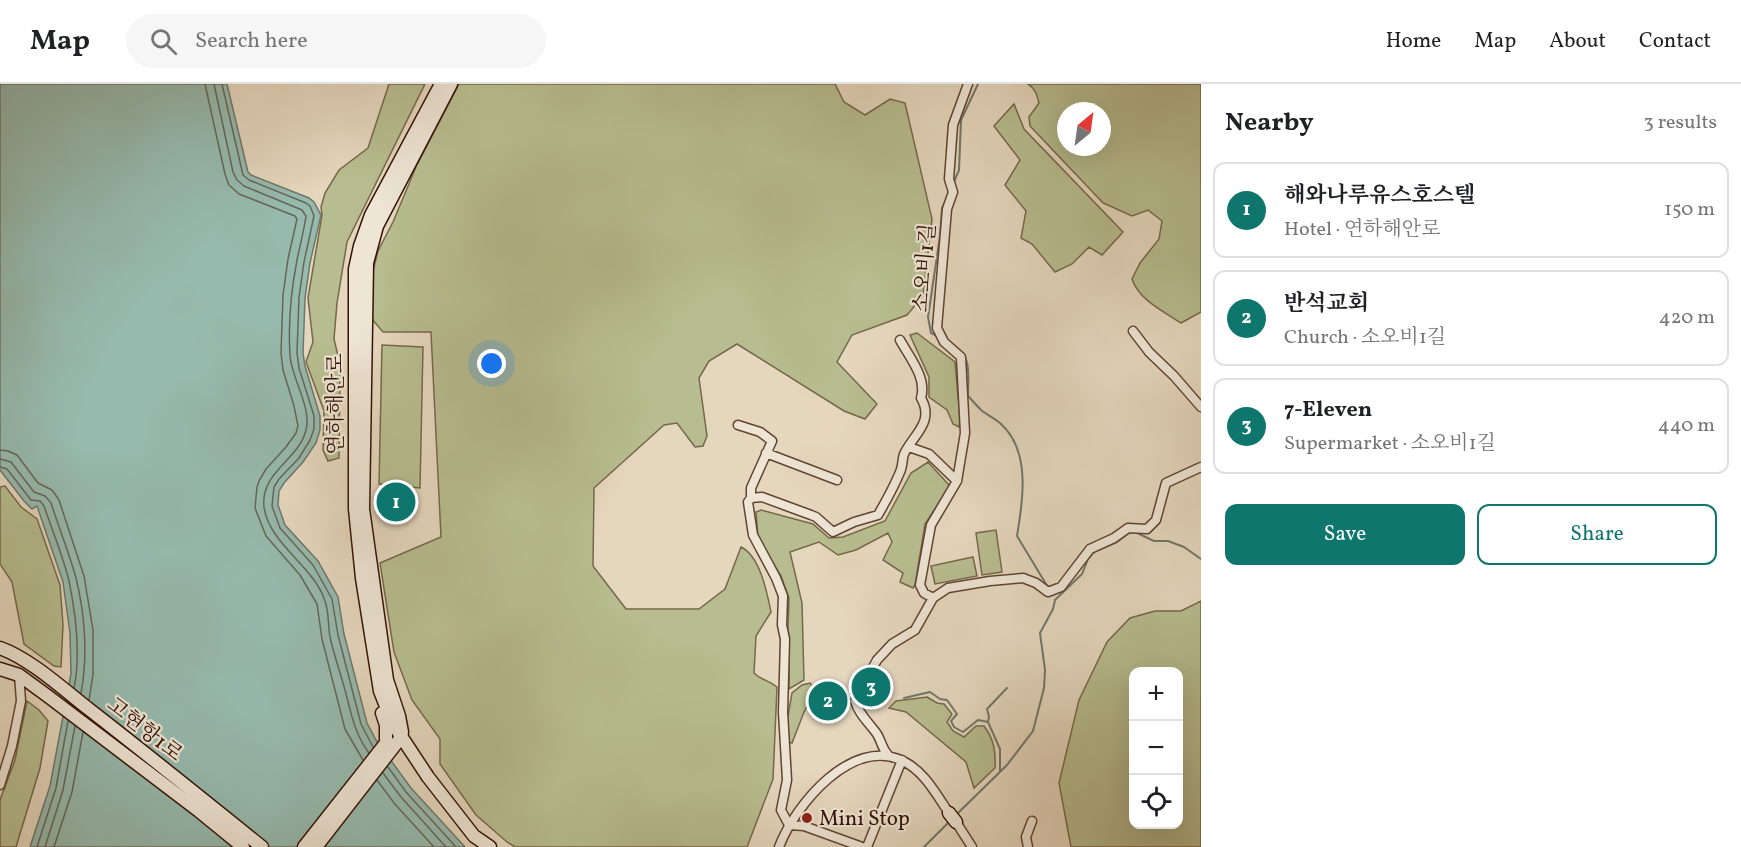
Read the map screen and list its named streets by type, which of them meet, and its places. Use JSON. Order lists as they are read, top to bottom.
{
  "streets": {
    "street": ["소오비1길", "연하해안로", "고현항1로"]
  },
  "places": ["Mini Stop"],
  "north": "top right",
  "page": {
    "header": "Map",
    "search": "Search here",
    "nav": [
      "Home",
      "Map",
      "About",
      "Contact"
    ],
    "heading": ["Nearby", "3 results"],
    "list": [
      {
        "mark": "1",
        "name": "해와나루유스호스텔",
        "note": "Hotel · 연하해안로",
        "value": "150 m"
      },
      {
        "mark": "2",
        "name": "반석교회",
        "note": "Church · 소오비1길",
        "value": "420 m"
      },
      {
        "mark": "3",
        "name": "7-Eleven",
        "note": "Supermarket · 소오비1길",
        "value": "440 m"
      }
    ],
    "pins": ["1", "3", "2"],
    "buttons": ["Save", "Share"],
    "map_buttons": ["+", "−"]
  }
}
